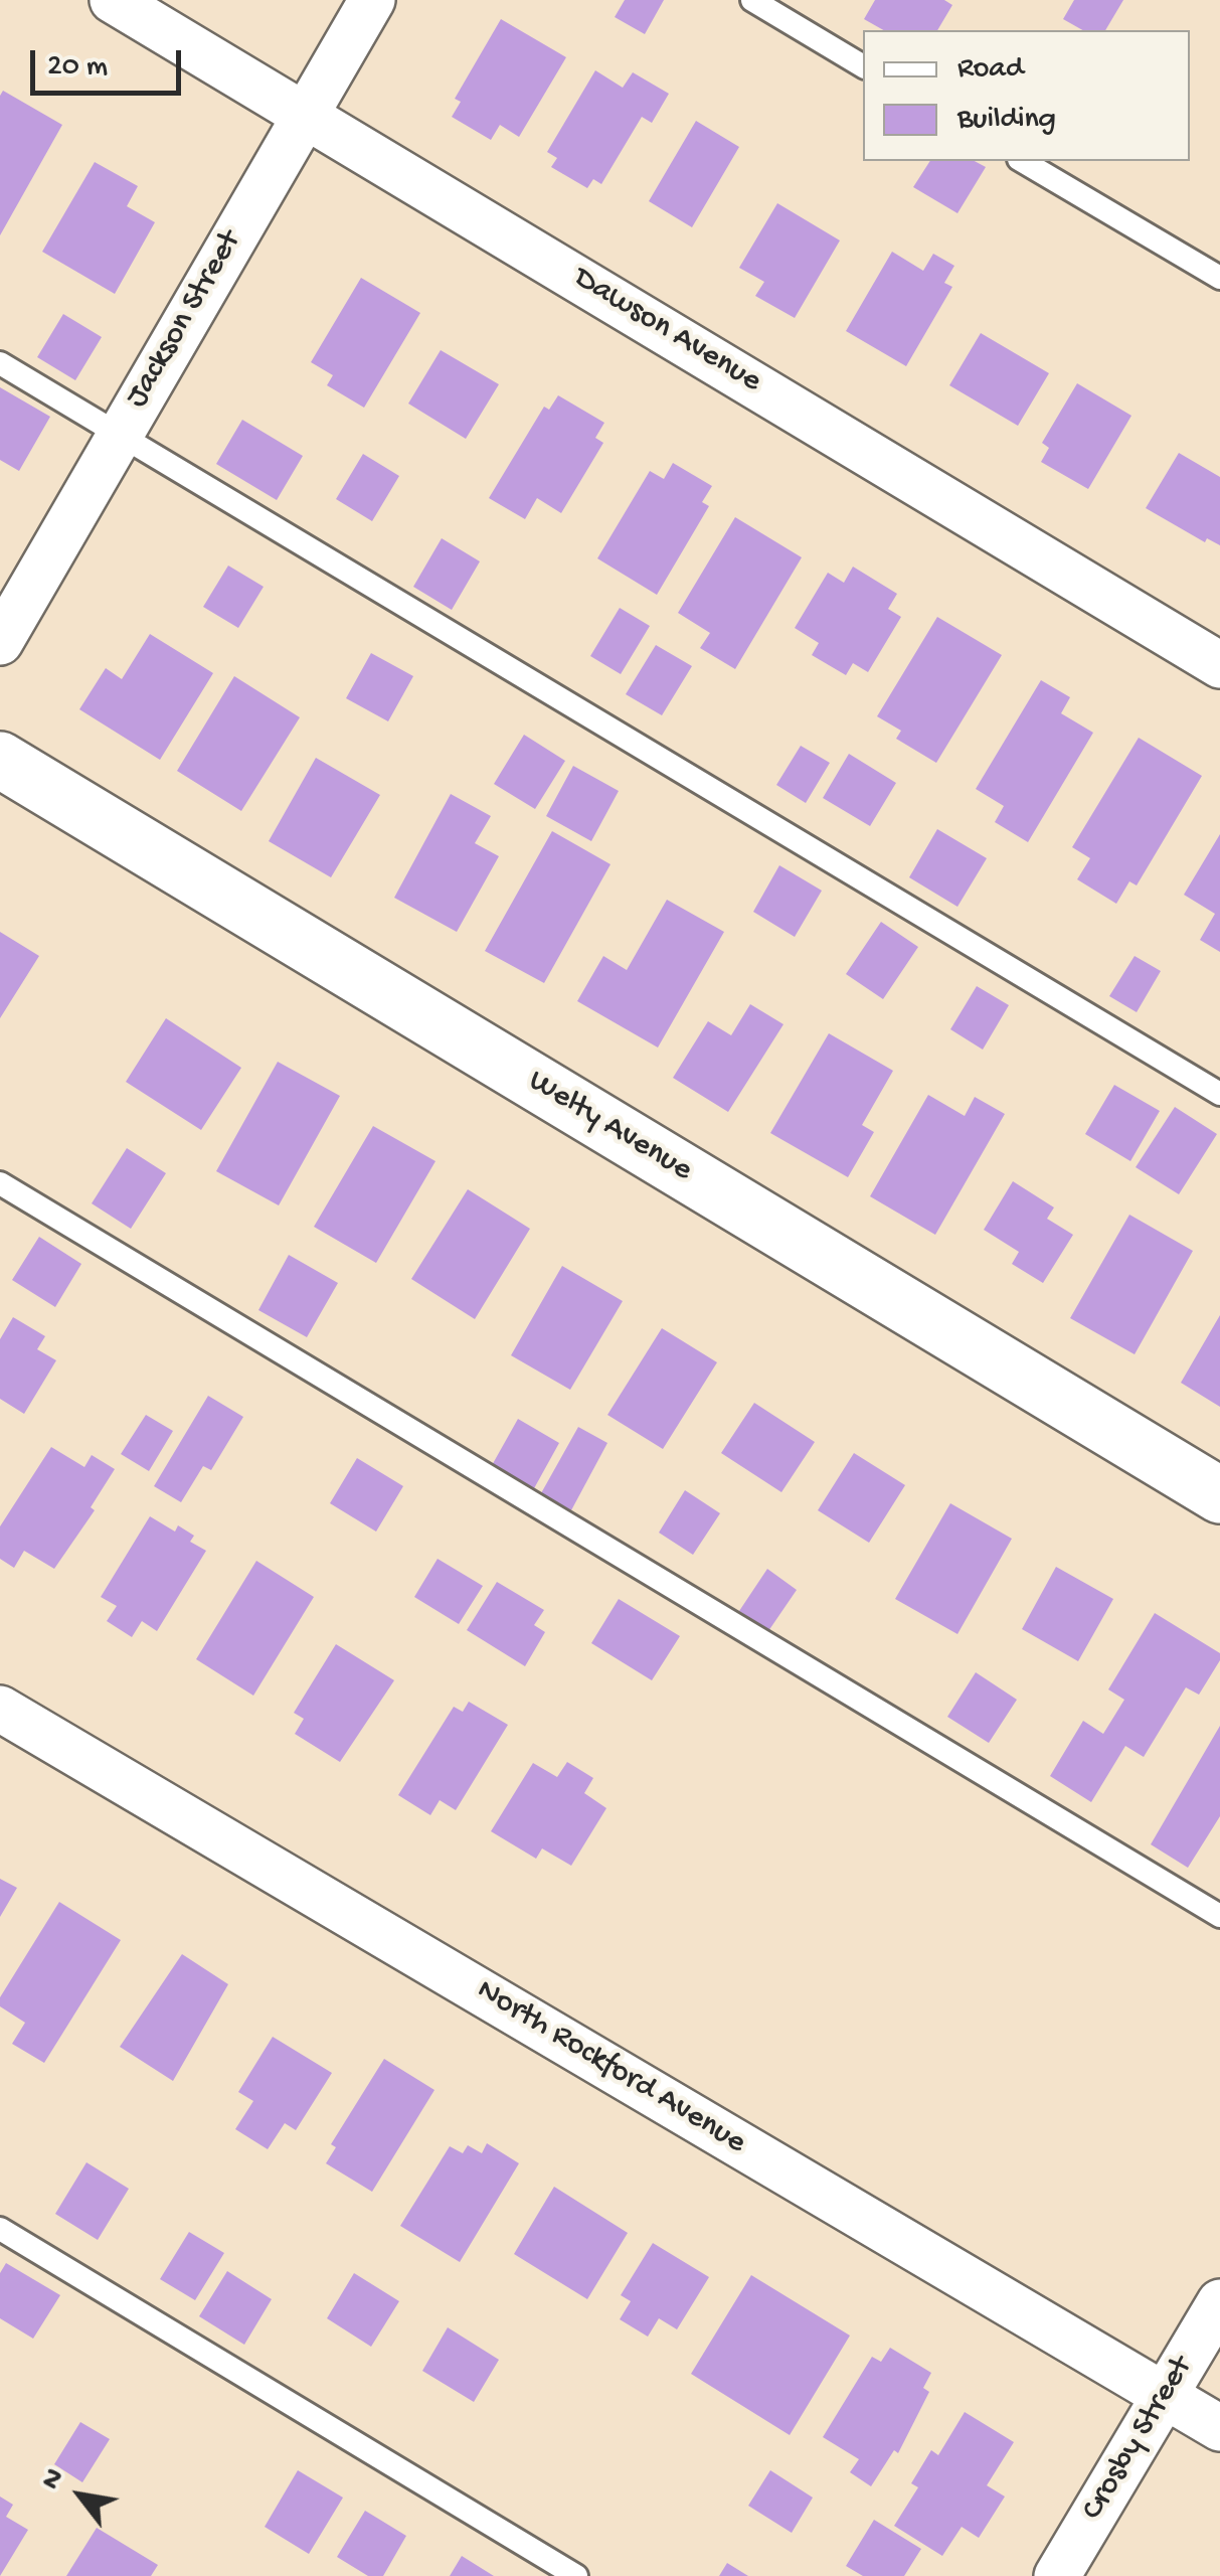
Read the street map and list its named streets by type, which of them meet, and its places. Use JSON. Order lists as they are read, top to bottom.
{
  "streets": {
    "street": [
      "Jackson Street",
      "Dawson Avenue",
      "Welty Avenue",
      "North Rockford Avenue",
      "Crosby Street"
    ]
  },
  "crossings": [
    ["Jackson Street", "Dawson Avenue"],
    ["North Rockford Avenue", "Crosby Street"]
  ],
  "legend": ["Road", "Building"],
  "scale_bar": "20 m",
  "north": "top left"
}
